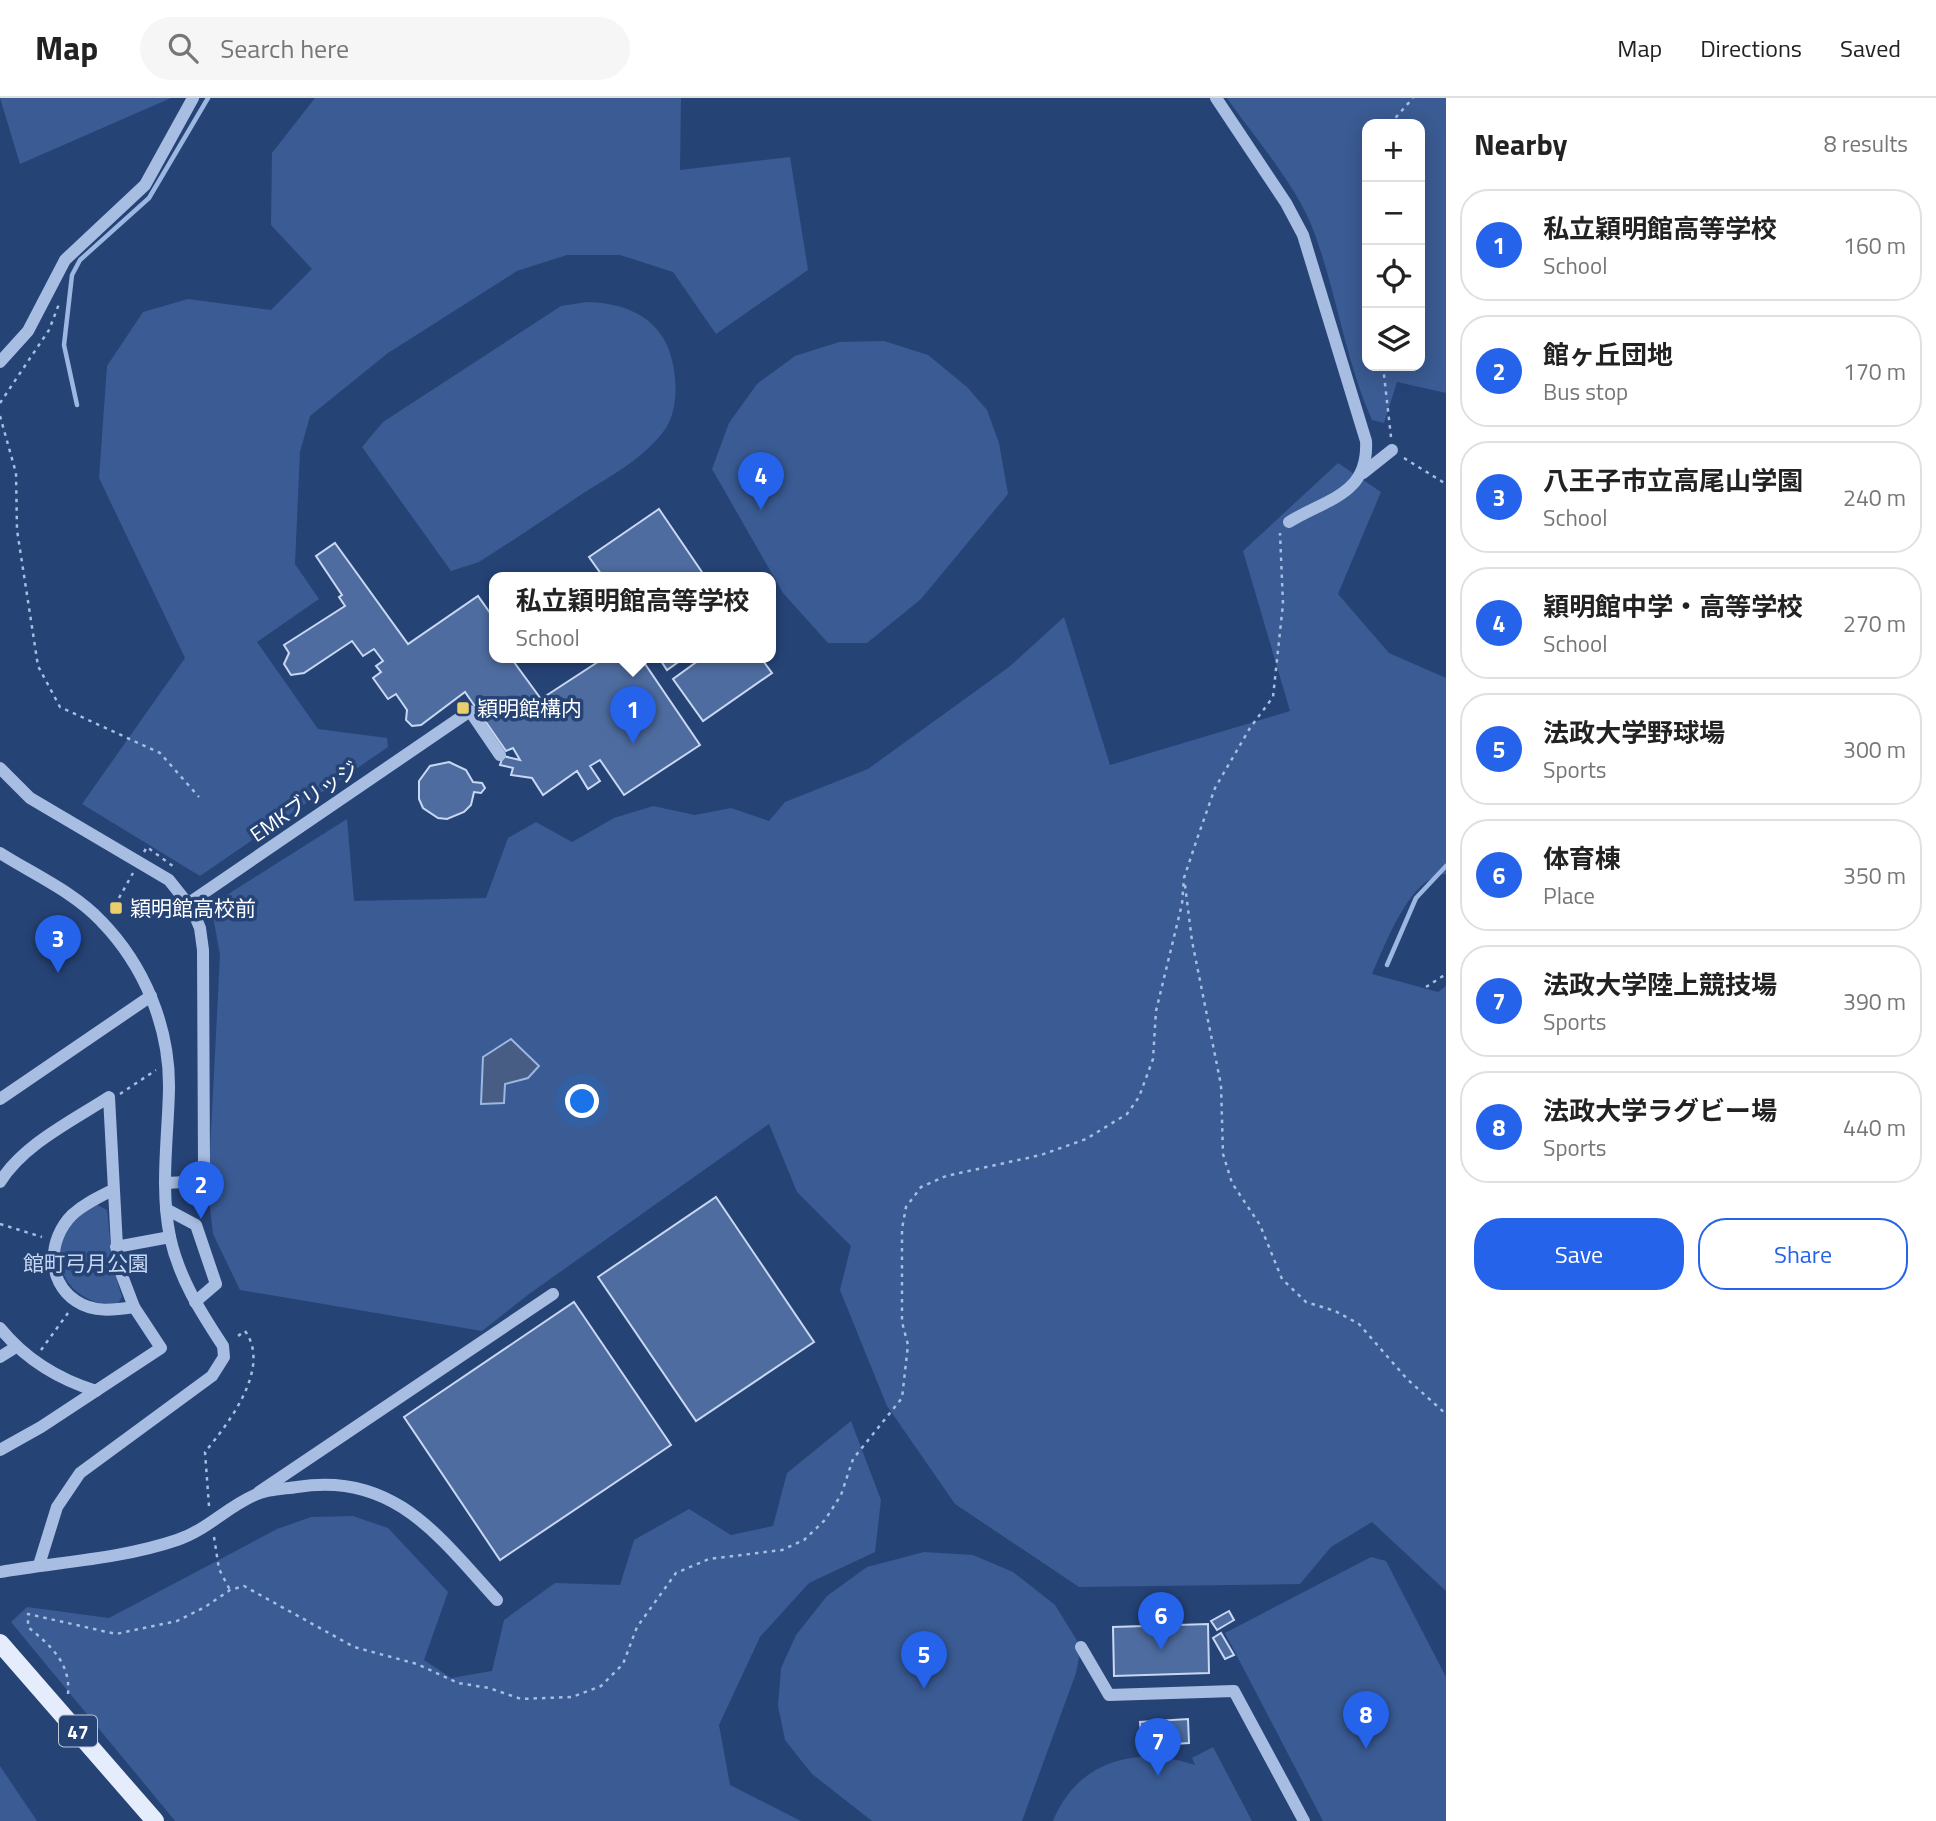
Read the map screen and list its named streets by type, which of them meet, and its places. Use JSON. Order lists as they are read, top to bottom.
{
  "streets": {
    "main road": ["47"],
    "street": ["EMKブリッジ"]
  },
  "parks": ["館町弓月公園"],
  "places": {
    "transit": ["穎明館構内", "穎明館高校前"]
  },
  "page": {
    "header": "Map",
    "search": "Search here",
    "nav": ["Map", "Directions", "Saved"],
    "heading": ["Nearby", "8 results"],
    "map_buttons": ["+", "−"],
    "list": [
      {
        "mark": "1",
        "name": "私立穎明館高等学校",
        "note": "School",
        "value": "160 m"
      },
      {
        "mark": "2",
        "name": "館ヶ丘団地",
        "note": "Bus stop",
        "value": "170 m"
      },
      {
        "mark": "3",
        "name": "八王子市立高尾山学園",
        "note": "School",
        "value": "240 m"
      },
      {
        "mark": "4",
        "name": "穎明館中学・高等学校",
        "note": "School",
        "value": "270 m"
      },
      {
        "mark": "5",
        "name": "法政大学野球場",
        "note": "Sports",
        "value": "300 m"
      },
      {
        "mark": "6",
        "name": "体育棟",
        "note": "Place",
        "value": "350 m"
      },
      {
        "mark": "7",
        "name": "法政大学陸上競技場",
        "note": "Sports",
        "value": "390 m"
      },
      {
        "mark": "8",
        "name": "法政大学ラグビー場",
        "note": "Sports",
        "value": "440 m"
      }
    ],
    "pins": [
      "4",
      "1",
      "3",
      "2",
      "6",
      "5",
      "8",
      "7"
    ],
    "popup": ["私立穎明館高等学校", "School"],
    "buttons": ["Save", "Share"]
  }
}
